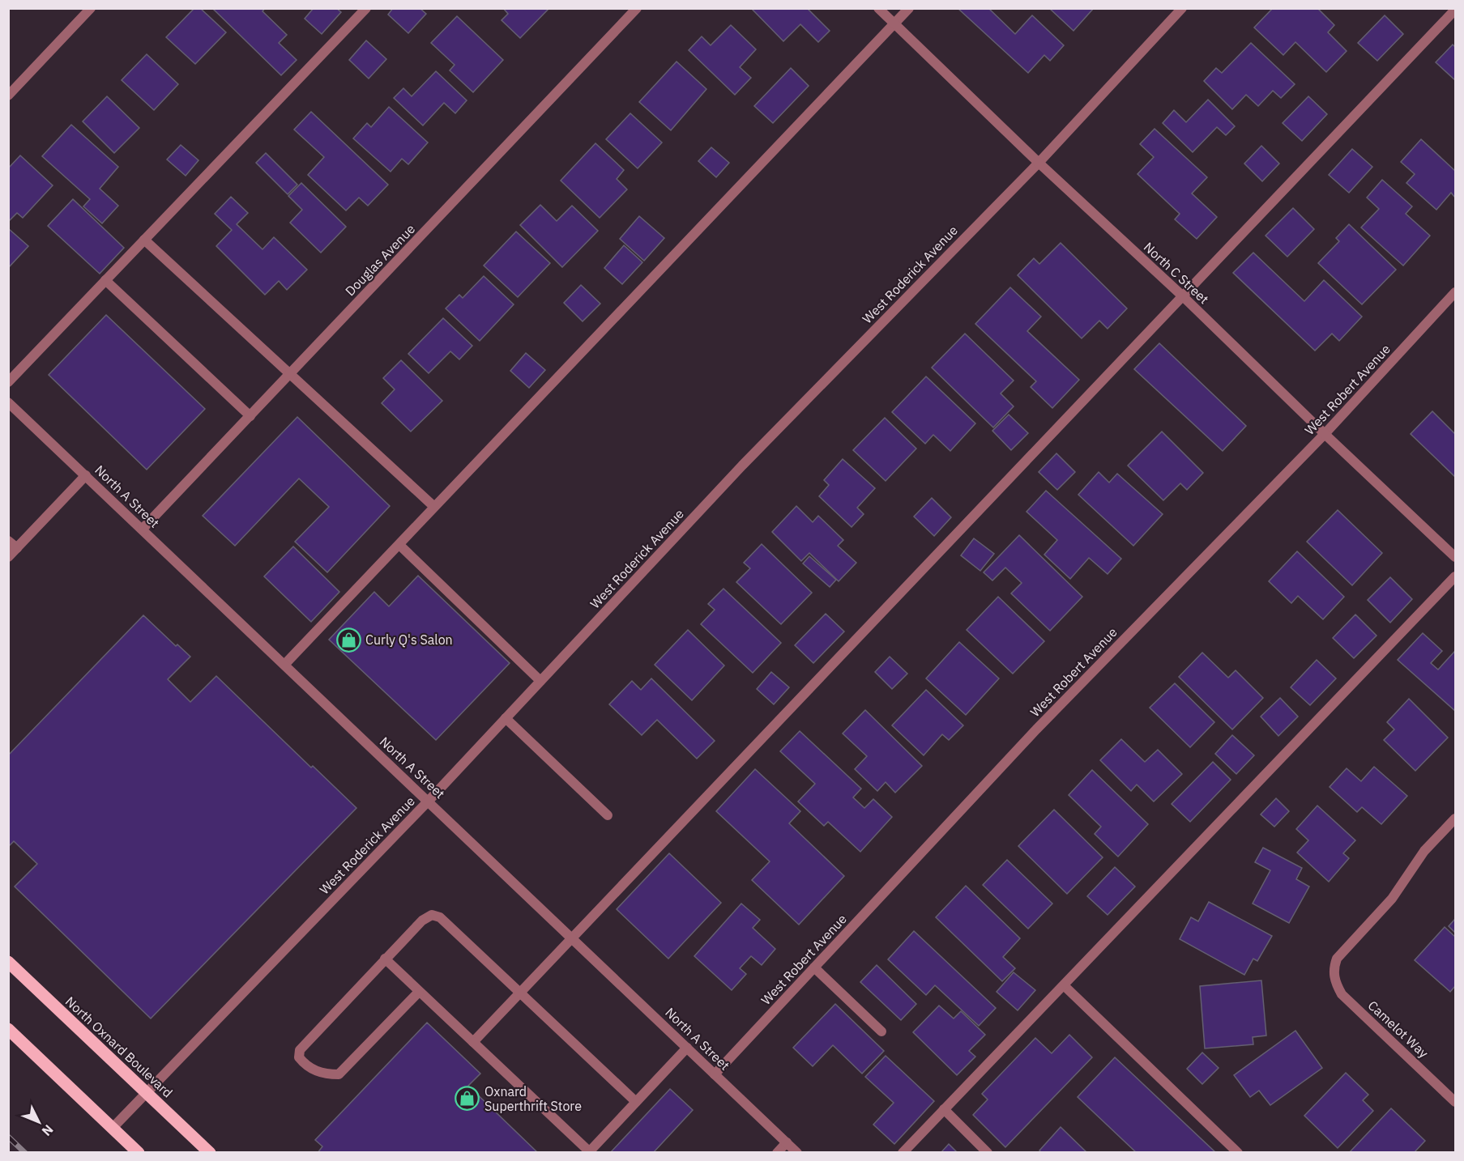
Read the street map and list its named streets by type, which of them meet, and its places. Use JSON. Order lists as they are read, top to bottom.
{
  "streets": {
    "main road": ["North Oxnard Boulevard"],
    "street": [
      "Douglas Avenue",
      "North C Street",
      "West Roderick Avenue",
      "West Robert Avenue",
      "North A Street",
      "Camelot Way"
    ]
  },
  "crossings": [
    ["Douglas Avenue", "North A Street"],
    ["North C Street", "West Roderick Avenue"],
    ["North C Street", "West Robert Avenue"],
    ["West Roderick Avenue", "North A Street"],
    ["West Roderick Avenue", "North Oxnard Boulevard"],
    ["West Robert Avenue", "North A Street"]
  ],
  "places": {
    "shop": ["Curly Q's Salon", "Oxnard Superthrift Store"]
  },
  "north": "bottom right"
}
